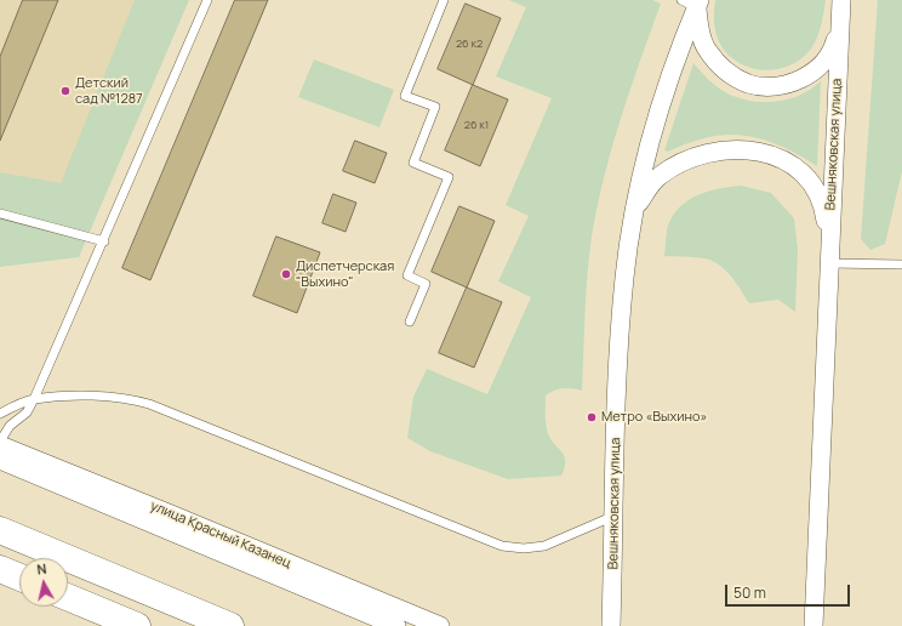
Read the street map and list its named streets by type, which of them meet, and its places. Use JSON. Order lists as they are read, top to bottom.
{
  "streets": {
    "street": ["Вешняковская улица", "улица Красный Казанец"]
  },
  "places": ["Детский сад №1287", "Диспетчерская \"Выхино\"", "Метро «Выхино»"],
  "house_numbers": ["26 к2", "26 к1"],
  "scale_bar": "50 m",
  "north": "top"
}
